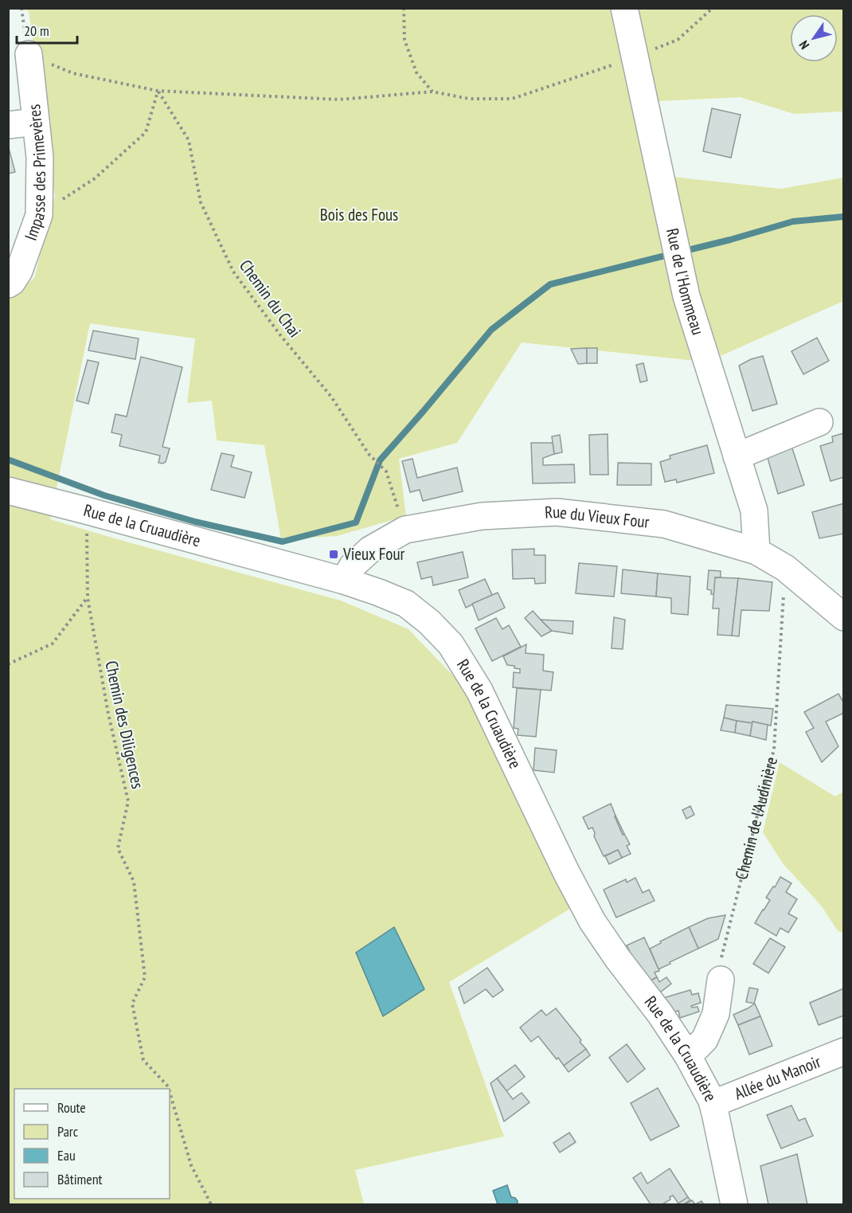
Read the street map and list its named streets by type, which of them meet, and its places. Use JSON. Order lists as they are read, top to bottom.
{
  "streets": {
    "street": [
      "Impasse des Primevères",
      "Rue de l'Hommeau",
      "Rue du Vieux Four",
      "Rue de la Cruaudière",
      "Allée du Manoir"
    ],
    "path": ["Chemin du Chai", "Chemin des Diligences", "Chemin de l'Audinière"]
  },
  "crossings": [
    ["Rue de l'Hommeau", "Rue du Vieux Four"],
    ["Chemin du Chai", "Rue du Vieux Four"],
    ["Rue du Vieux Four", "Rue de la Cruaudière"],
    ["Rue du Vieux Four", "Chemin de l'Audinière"],
    ["Rue de la Cruaudière", "Chemin des Diligences"],
    ["Rue de la Cruaudière", "Allée du Manoir"]
  ],
  "parks": ["Bois des Fous"],
  "places": {
    "transit": ["Vieux Four"]
  },
  "legend": [
    "Route",
    "Parc",
    "Eau",
    "Bâtiment"
  ],
  "scale_bar": "20 m",
  "north": "bottom left"
}
